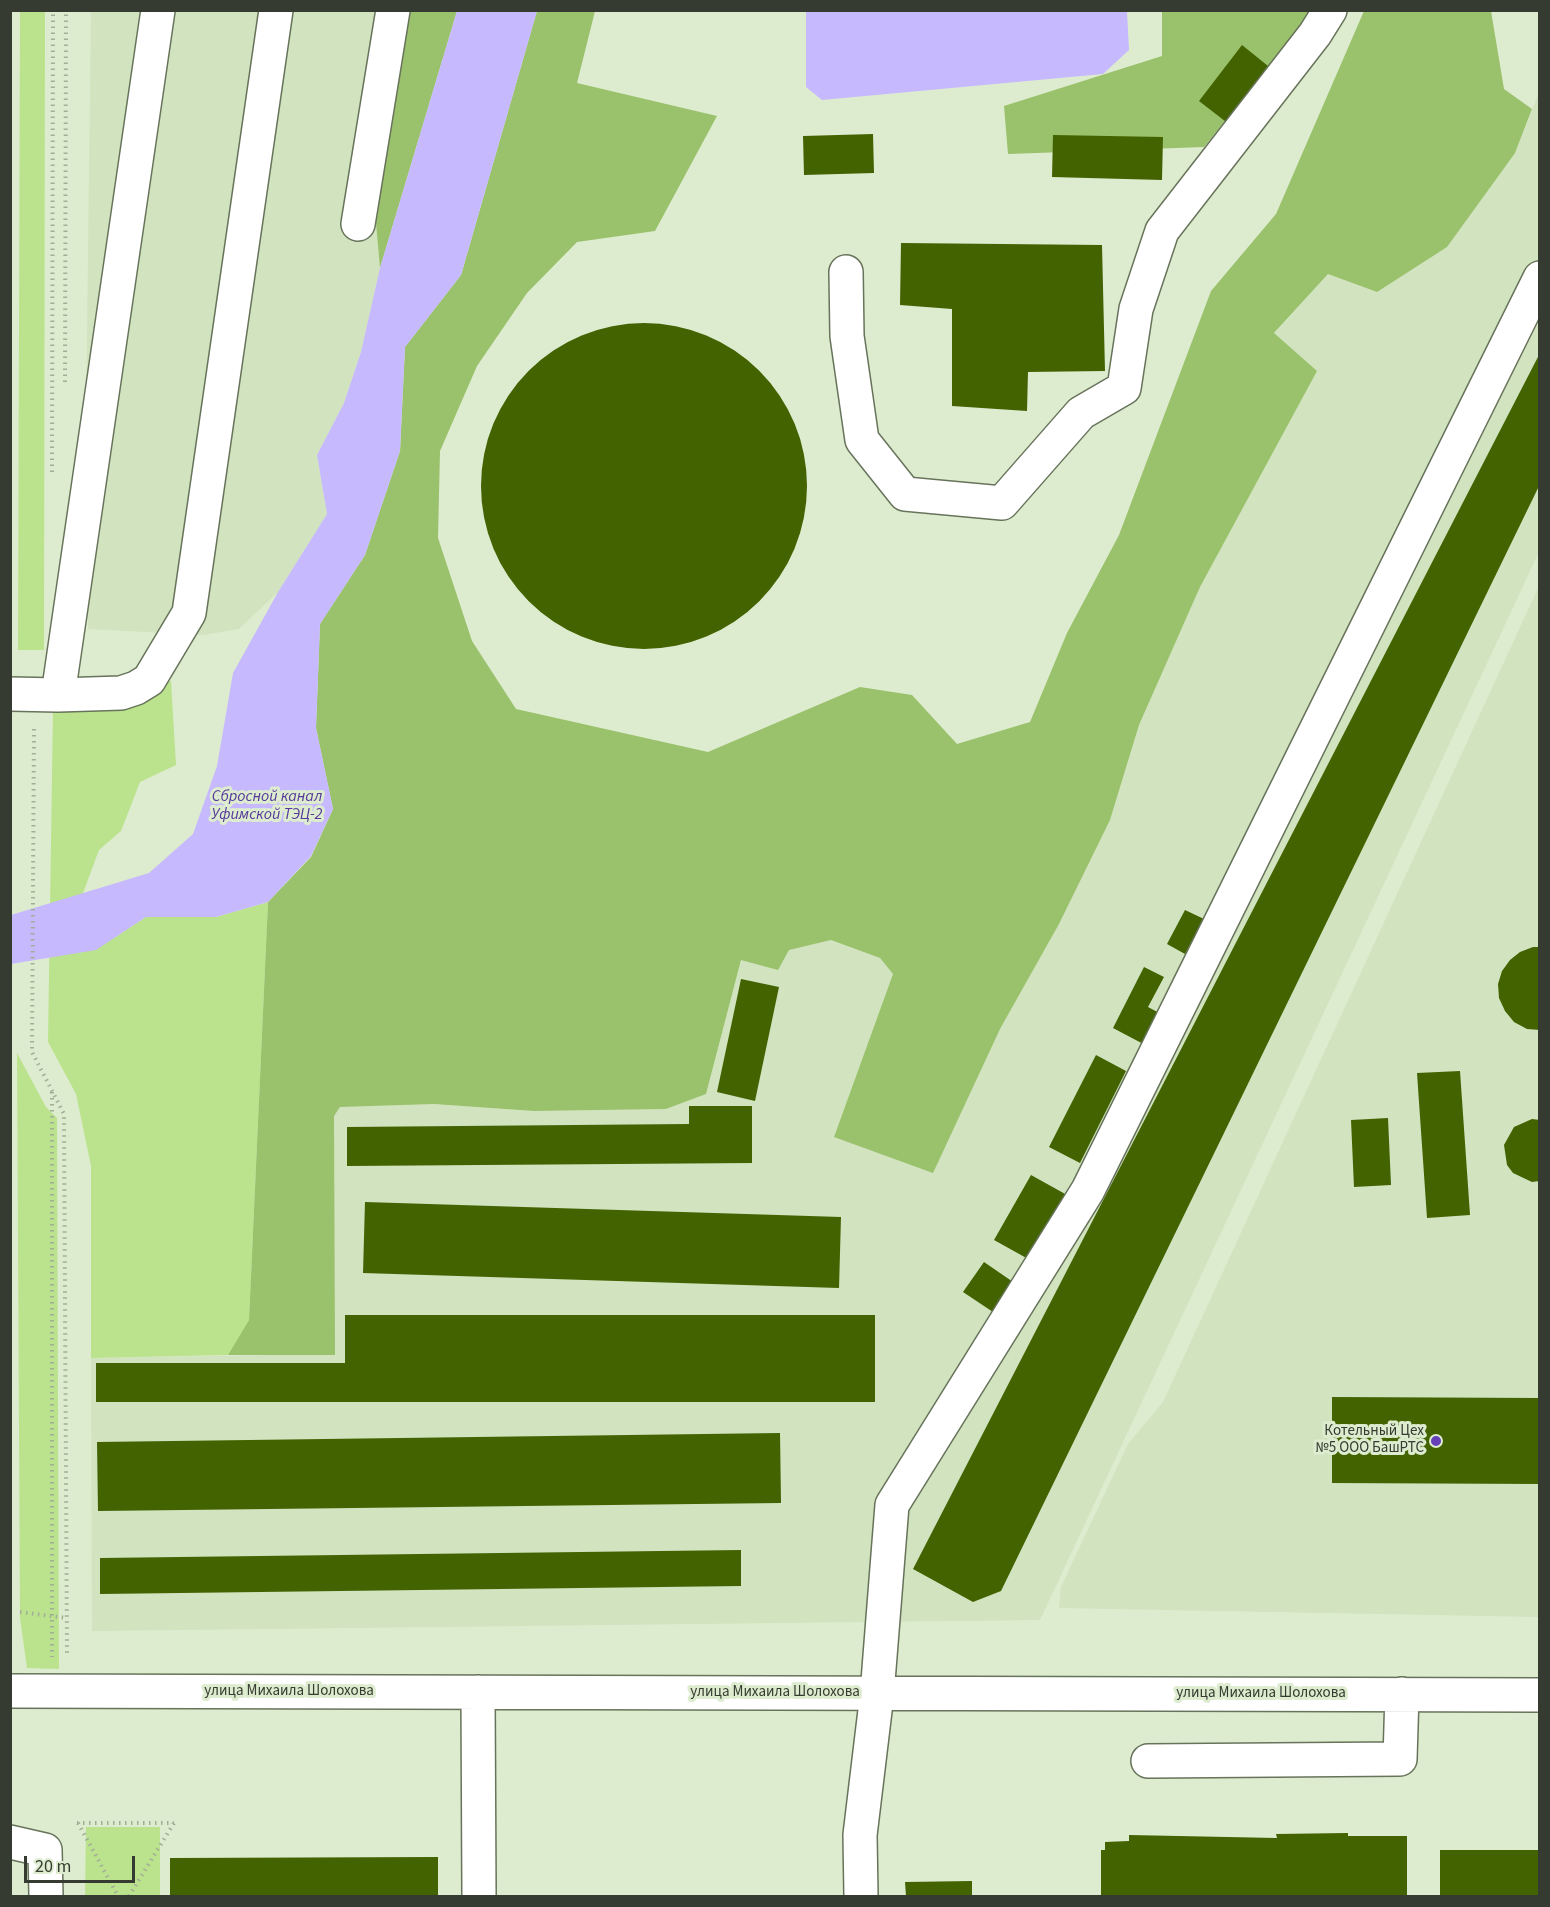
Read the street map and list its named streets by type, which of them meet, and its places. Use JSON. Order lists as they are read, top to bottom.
{
  "streets": {
    "street": ["улица Михаила Шолохова"]
  },
  "water": ["Сбросной канал Уфимской ТЭЦ-2"],
  "places": ["Котельный Цех №5 ООО БашРТС"],
  "scale_bar": "20 m"
}
